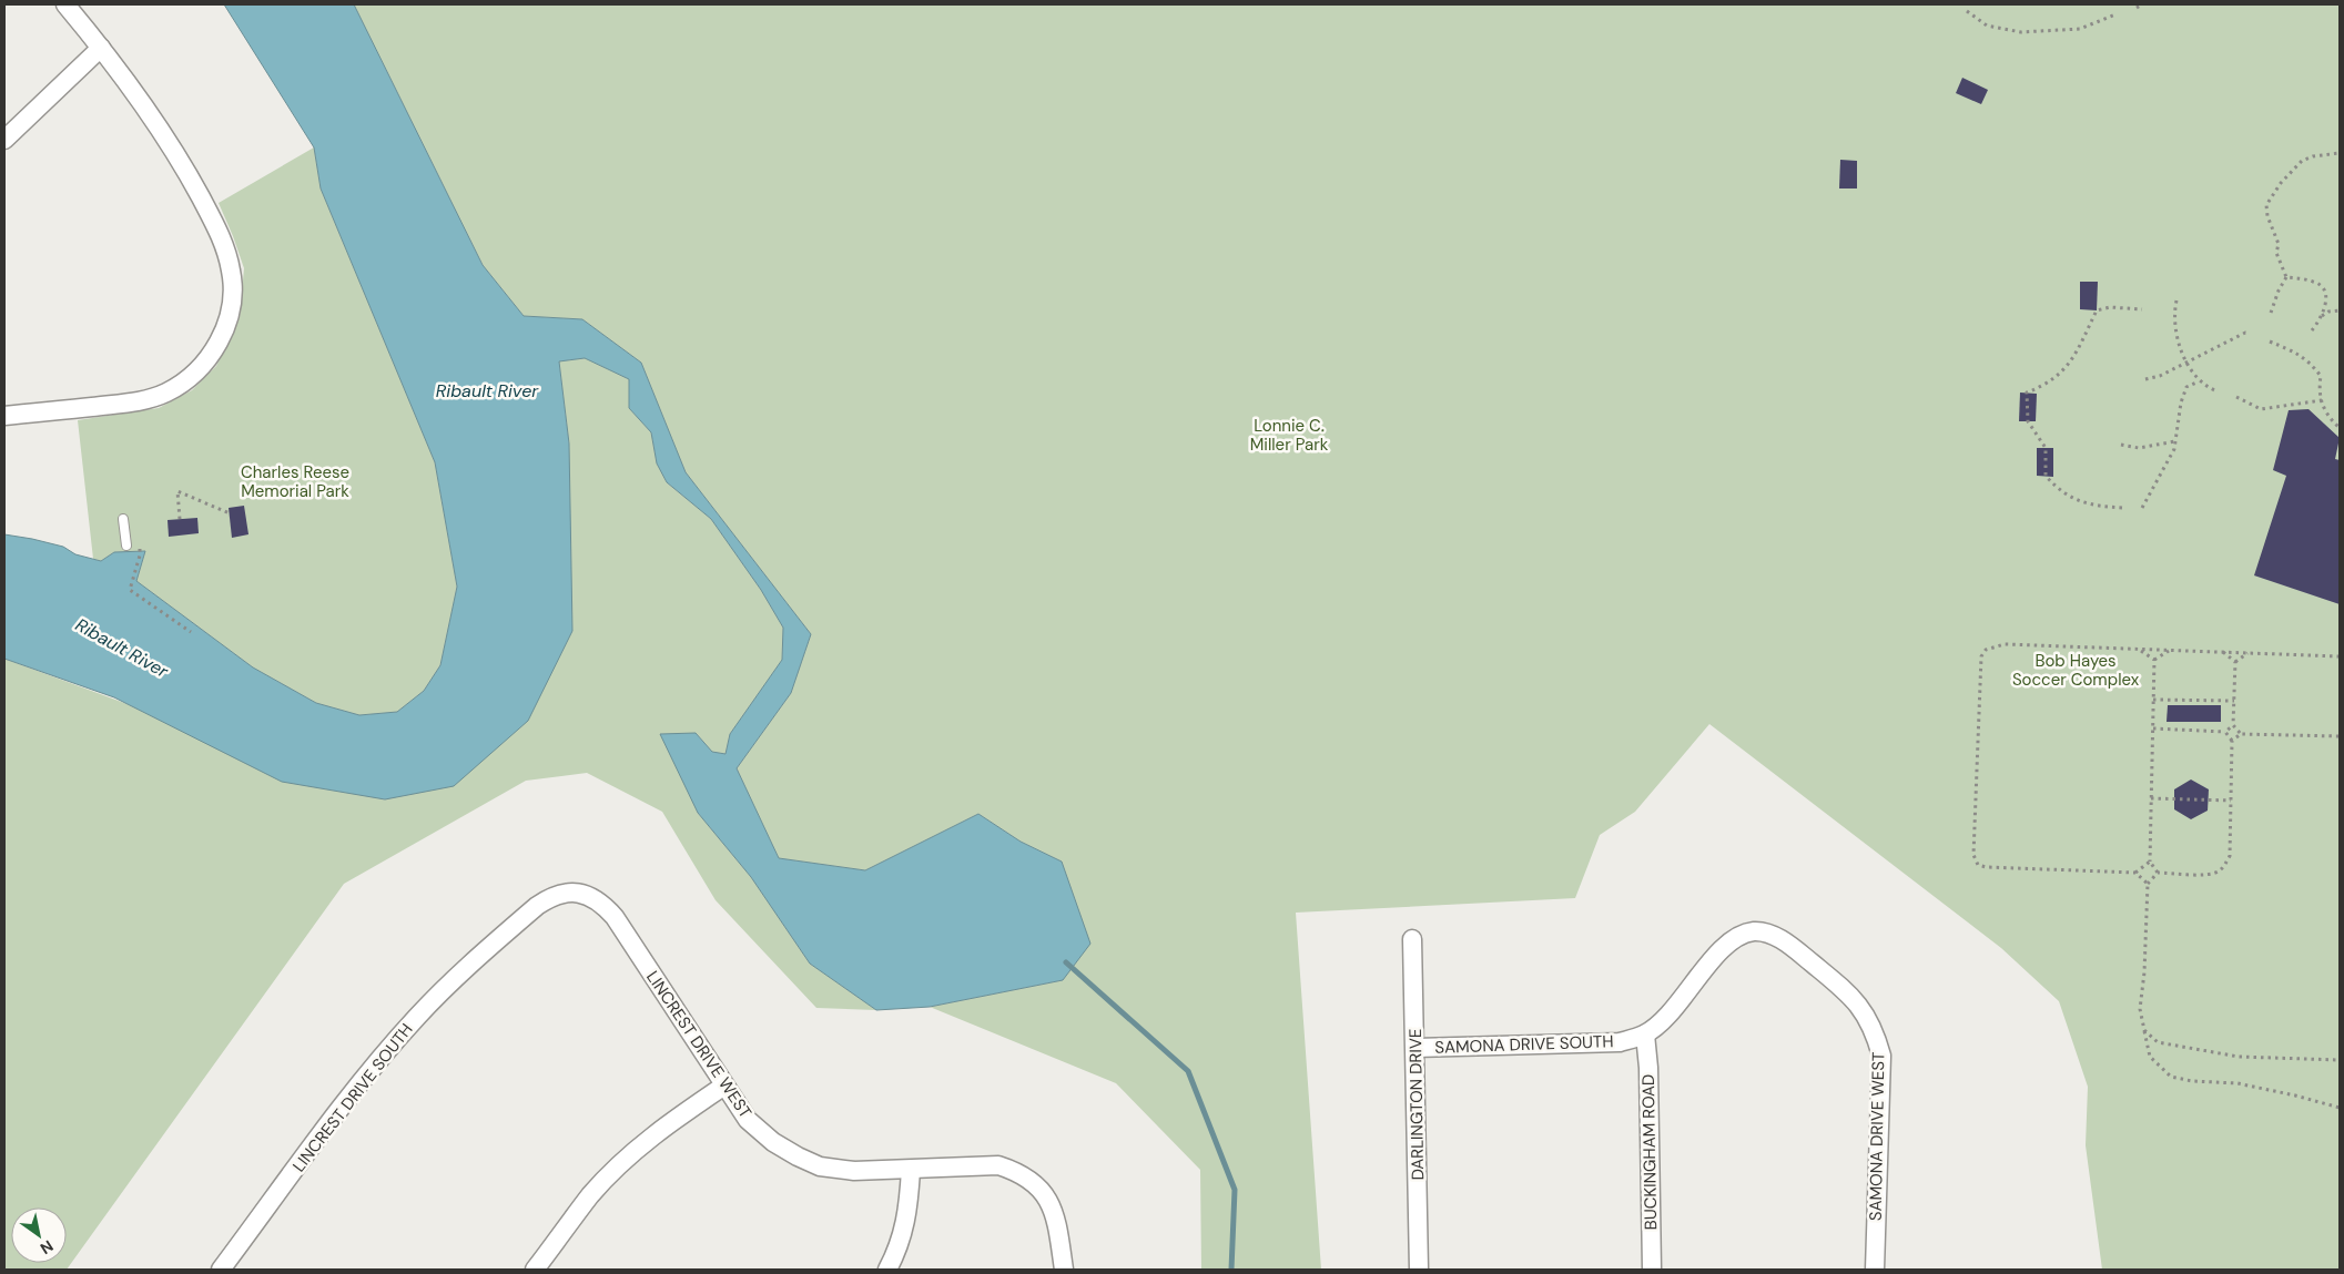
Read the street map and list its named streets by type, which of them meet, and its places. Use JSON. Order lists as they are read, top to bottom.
{
  "streets": {
    "street": [
      "LINCREST DRIVE WEST",
      "SAMONA DRIVE SOUTH",
      "LINCREST DRIVE SOUTH",
      "DARLINGTON DRIVE",
      "SAMONA DRIVE WEST",
      "BUCKINGHAM ROAD"
    ]
  },
  "crossings": [
    ["LINCREST DRIVE WEST", "LINCREST DRIVE SOUTH"],
    ["SAMONA DRIVE SOUTH", "DARLINGTON DRIVE"],
    ["SAMONA DRIVE SOUTH", "SAMONA DRIVE WEST"],
    ["SAMONA DRIVE SOUTH", "BUCKINGHAM ROAD"]
  ],
  "water": ["Ribault River"],
  "parks": ["Lonnie C. Miller Park", "Charles Reese Memorial Park", "Bob Hayes Soccer Complex"],
  "north": "bottom right"
}
